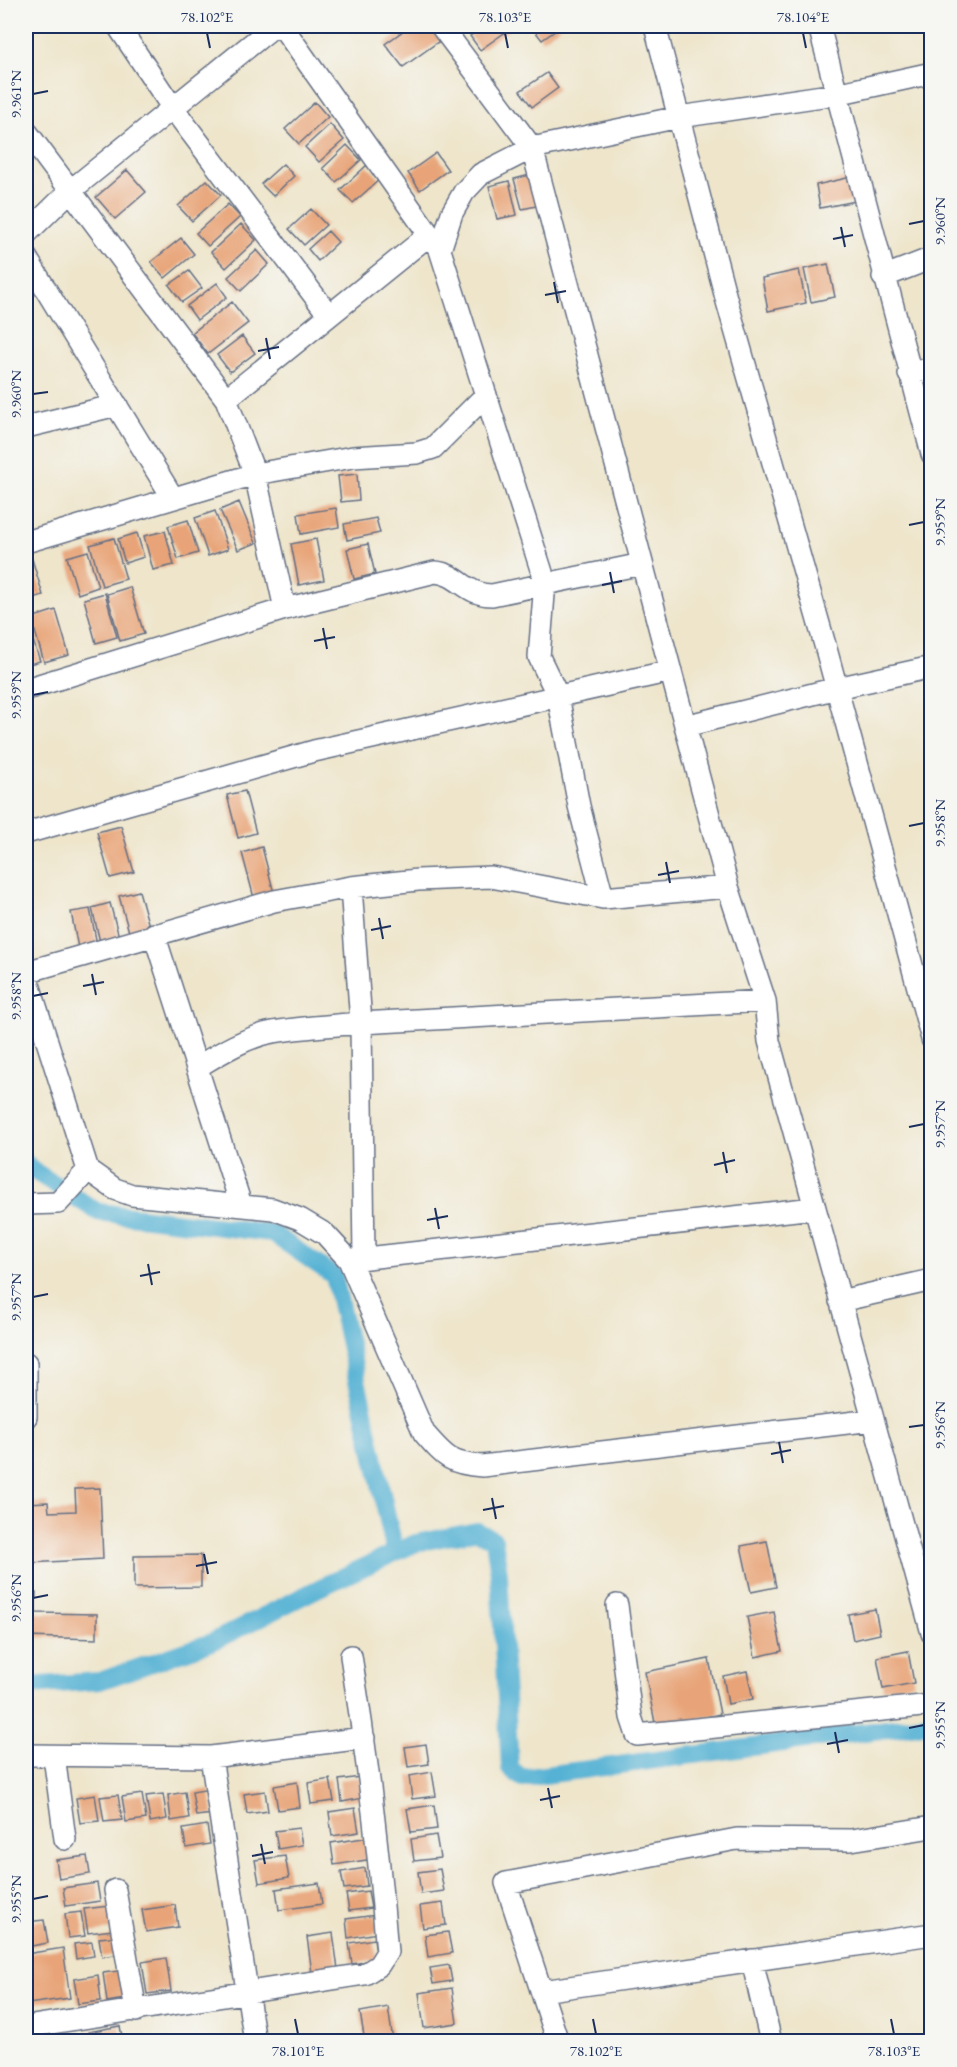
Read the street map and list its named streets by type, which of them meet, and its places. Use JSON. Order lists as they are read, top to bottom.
{
  "coordinates": [
    "78.102°E",
    "78.103°E",
    "78.104°E",
    "9.961°N",
    "9.960°N",
    "9.959°N",
    "9.958°N",
    "9.957°N",
    "9.956°N",
    "9.955°N",
    "78.101°E"
  ]
}
